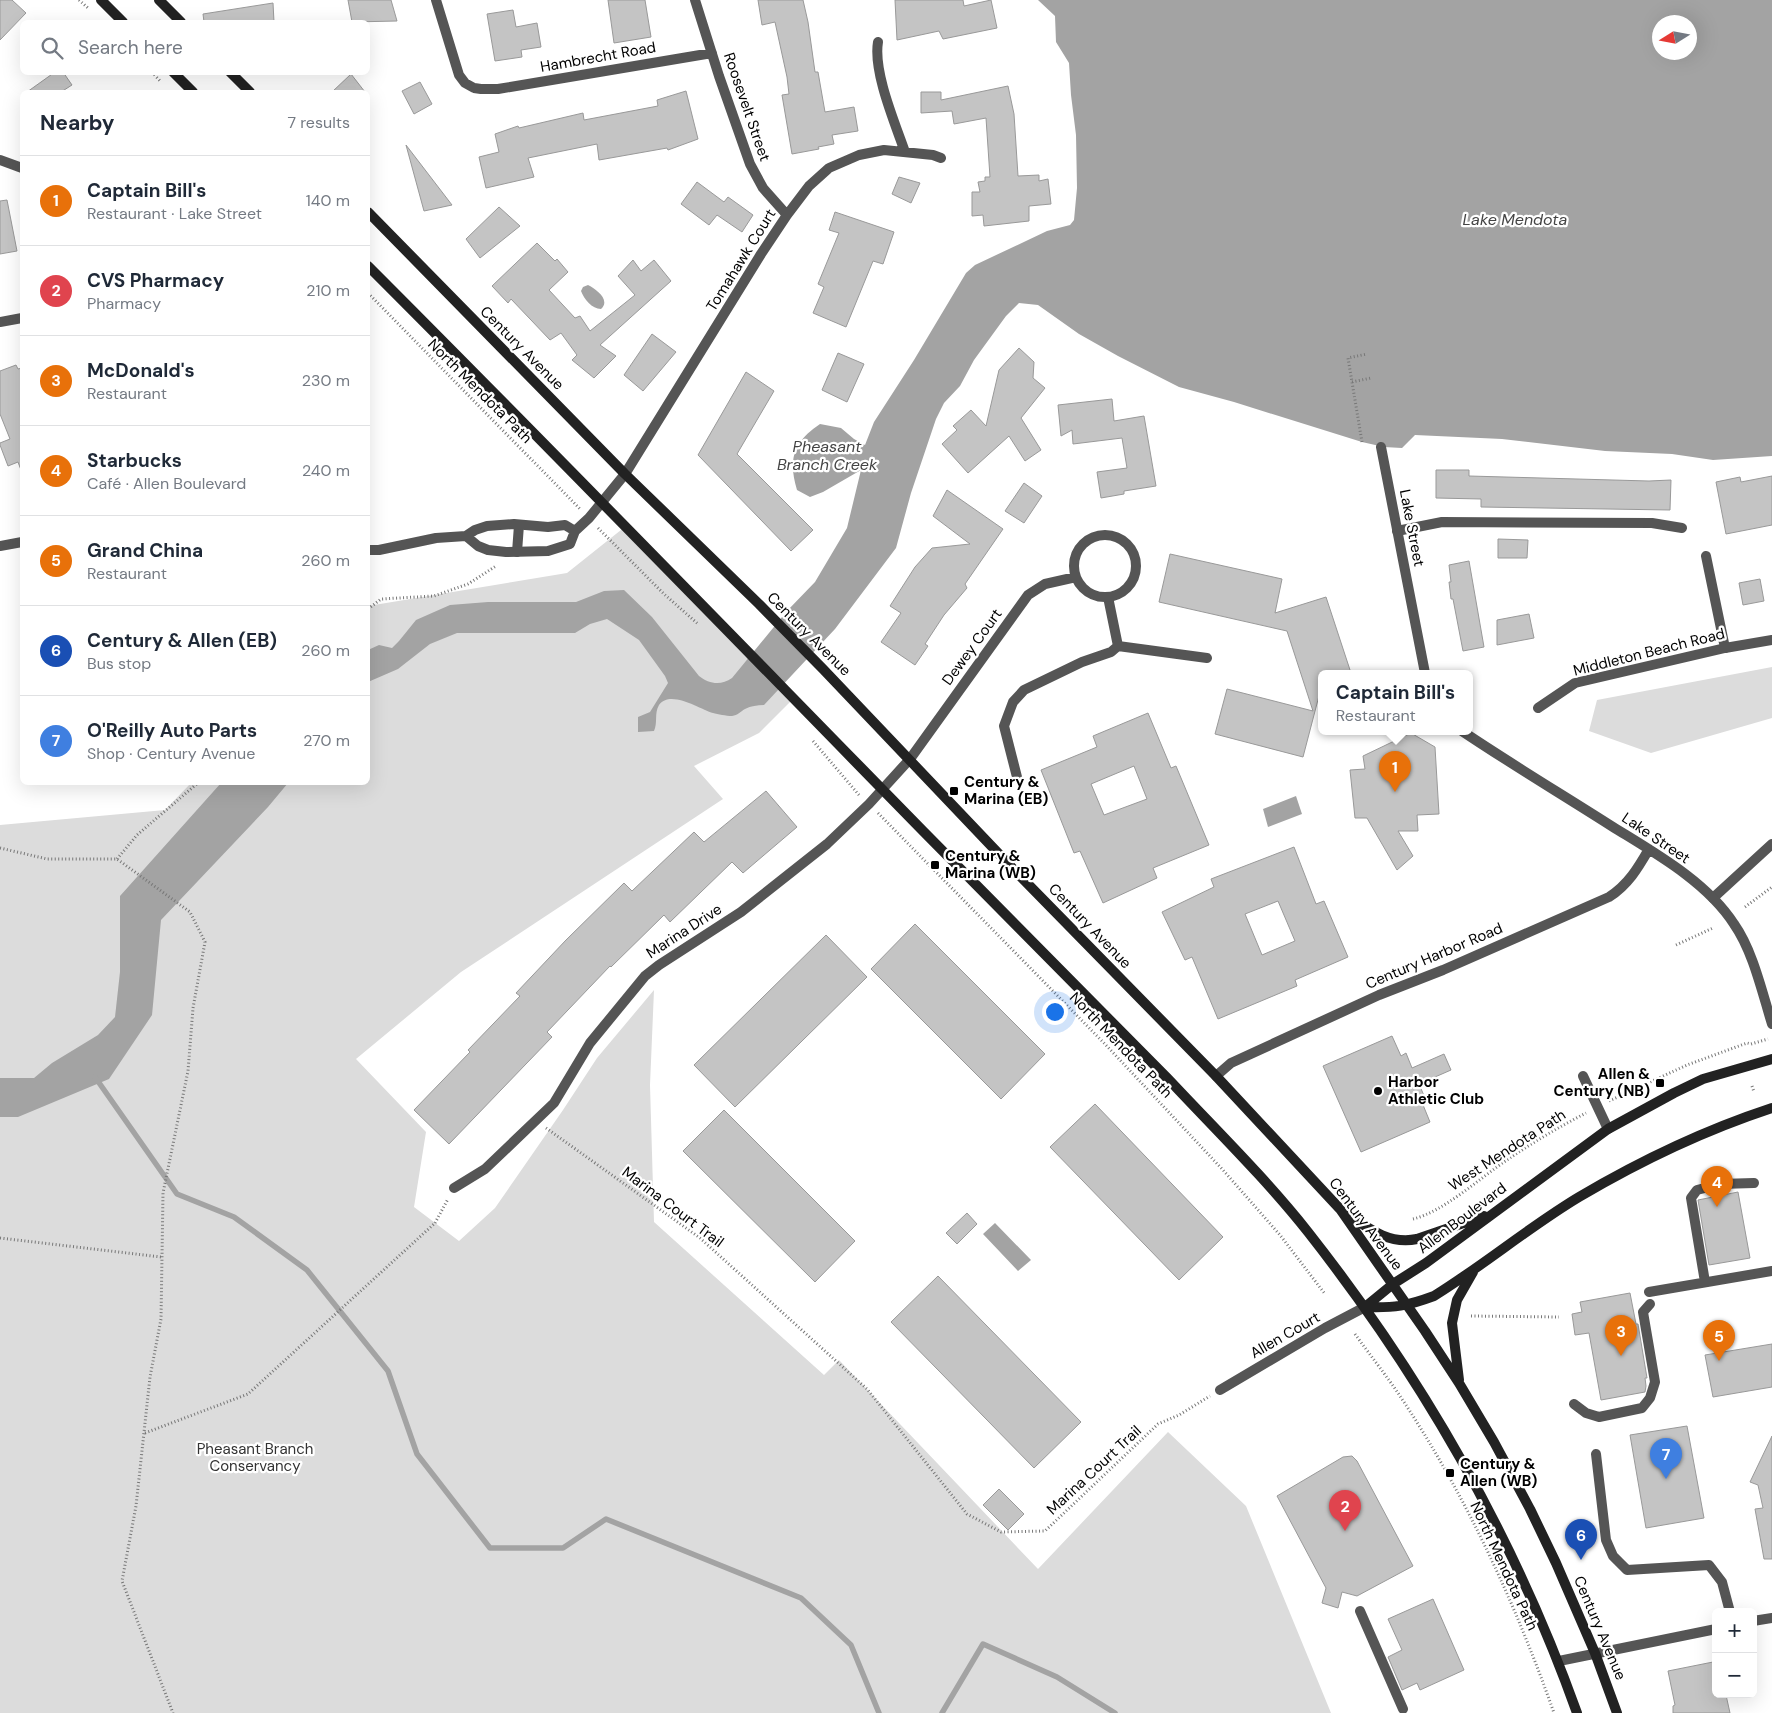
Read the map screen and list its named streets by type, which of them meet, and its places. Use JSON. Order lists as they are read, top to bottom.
{
  "streets": {
    "main road": ["Century Avenue", "Allen Boulevard"],
    "street": [
      "Hambrecht Road",
      "Roosevelt Street",
      "Tomahawk Court",
      "Lake Street",
      "Dewey Court",
      "Middleton Beach Road",
      "Marina Drive",
      "Century Harbor Road",
      "Allen Court"
    ],
    "path": ["North Mendota Path", "West Mendota Path", "Marina Court Trail"]
  },
  "crossings": [
    ["Hambrecht Road", "Roosevelt Street"],
    ["Roosevelt Street", "Tomahawk Court"],
    ["Tomahawk Court", "Century Avenue"],
    ["Century Avenue", "Dewey Court"],
    ["Century Avenue", "Marina Drive"],
    ["Century Avenue", "Century Harbor Road"],
    ["Century Avenue", "Allen Boulevard"],
    ["Lake Street", "Century Harbor Road"],
    ["Dewey Court", "Marina Drive"],
    ["Marina Drive", "Marina Court Trail"],
    ["Marina Court Trail", "Allen Court"],
    ["Allen Boulevard", "Allen Court"]
  ],
  "water": ["Lake Mendota", "Pheasant Branch Creek"],
  "parks": ["Pheasant Branch Conservancy"],
  "places": {
    "transit": [
      "Century & Marina (EB)",
      "Century & Marina (WB)",
      "Allen & Century (NB)",
      "Century & Allen (WB)"
    ],
    "other": ["Harbor Athletic Club"]
  },
  "north": "left",
  "page": {
    "search": "Search here",
    "heading": ["Nearby", "7 results"],
    "list": [
      {
        "mark": "1",
        "name": "Captain Bill's",
        "note": "Restaurant · Lake Street",
        "value": "140 m"
      },
      {
        "mark": "2",
        "name": "CVS Pharmacy",
        "note": "Pharmacy",
        "value": "210 m"
      },
      {
        "mark": "3",
        "name": "McDonald's",
        "note": "Restaurant",
        "value": "230 m"
      },
      {
        "mark": "4",
        "name": "Starbucks",
        "note": "Café · Allen Boulevard",
        "value": "240 m"
      },
      {
        "mark": "5",
        "name": "Grand China",
        "note": "Restaurant",
        "value": "260 m"
      },
      {
        "mark": "6",
        "name": "Century & Allen (EB)",
        "note": "Bus stop",
        "value": "260 m"
      },
      {
        "mark": "7",
        "name": "O'Reilly Auto Parts",
        "note": "Shop · Century Avenue",
        "value": "270 m"
      }
    ],
    "popup": ["Captain Bill's", "Restaurant"],
    "pins": [
      "1",
      "4",
      "3",
      "5",
      "7",
      "2",
      "6"
    ],
    "map_buttons": ["+", "−"]
  }
}
